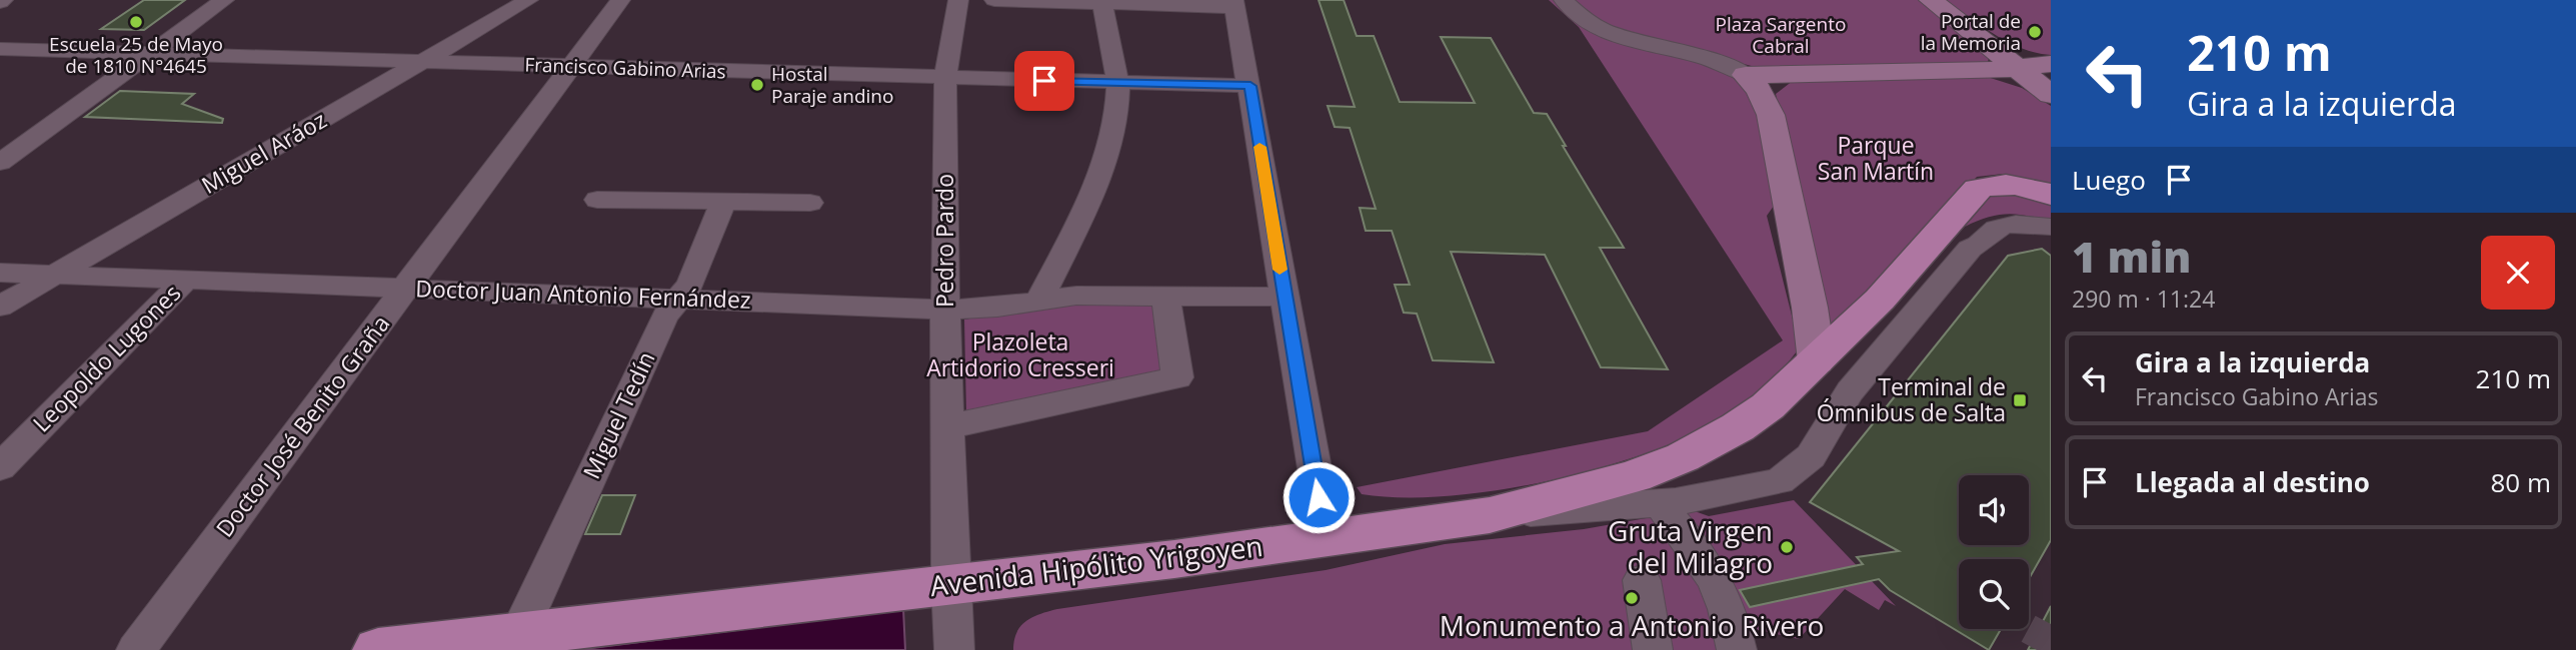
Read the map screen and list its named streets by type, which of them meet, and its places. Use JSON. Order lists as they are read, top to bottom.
{
  "streets": {
    "highway": ["Avenida Hipólito Yrigoyen"],
    "street": [
      "Francisco Gabino Arias",
      "Miguel Aráoz",
      "Pedro Pardo",
      "Doctor Juan Antonio Fernández",
      "Leopoldo Lugones",
      "Miguel Tedín",
      "Doctor José Benito Graña"
    ]
  },
  "crossings": [
    ["Francisco Gabino Arias", "Miguel Aráoz"],
    ["Francisco Gabino Arias", "Pedro Pardo"],
    ["Francisco Gabino Arias", "Doctor José Benito Graña"],
    ["Miguel Aráoz", "Doctor Juan Antonio Fernández"],
    ["Pedro Pardo", "Doctor Juan Antonio Fernández"],
    ["Pedro Pardo", "Avenida Hipólito Yrigoyen"],
    ["Doctor Juan Antonio Fernández", "Leopoldo Lugones"],
    ["Doctor Juan Antonio Fernández", "Miguel Tedín"],
    ["Doctor Juan Antonio Fernández", "Doctor José Benito Graña"],
    ["Miguel Tedín", "Avenida Hipólito Yrigoyen"]
  ],
  "parks": ["Plaza Sargento Cabral", "Parque San Martín", "Plazoleta Artidorio Cresseri"],
  "places": {
    "other": [
      "Escuela 25 de Mayo de 1810 N°4645",
      "Portal de la Memoria",
      "Hostal Paraje andino",
      "Gruta Virgen del Milagro",
      "Monumento a Antonio Rivero"
    ],
    "transit": ["Terminal de Ómnibus de Salta"]
  },
  "page": {
    "turn": ["210 m", "Gira a la izquierda"],
    "then": "Luego",
    "heading": ["1 min", "290 m · 11:24"],
    "list": [
      {
        "name": "Gira a la izquierda",
        "note": "Francisco Gabino Arias",
        "value": "210 m"
      },
      {
        "name": "Llegada al destino",
        "value": "80 m"
      }
    ]
  }
}
